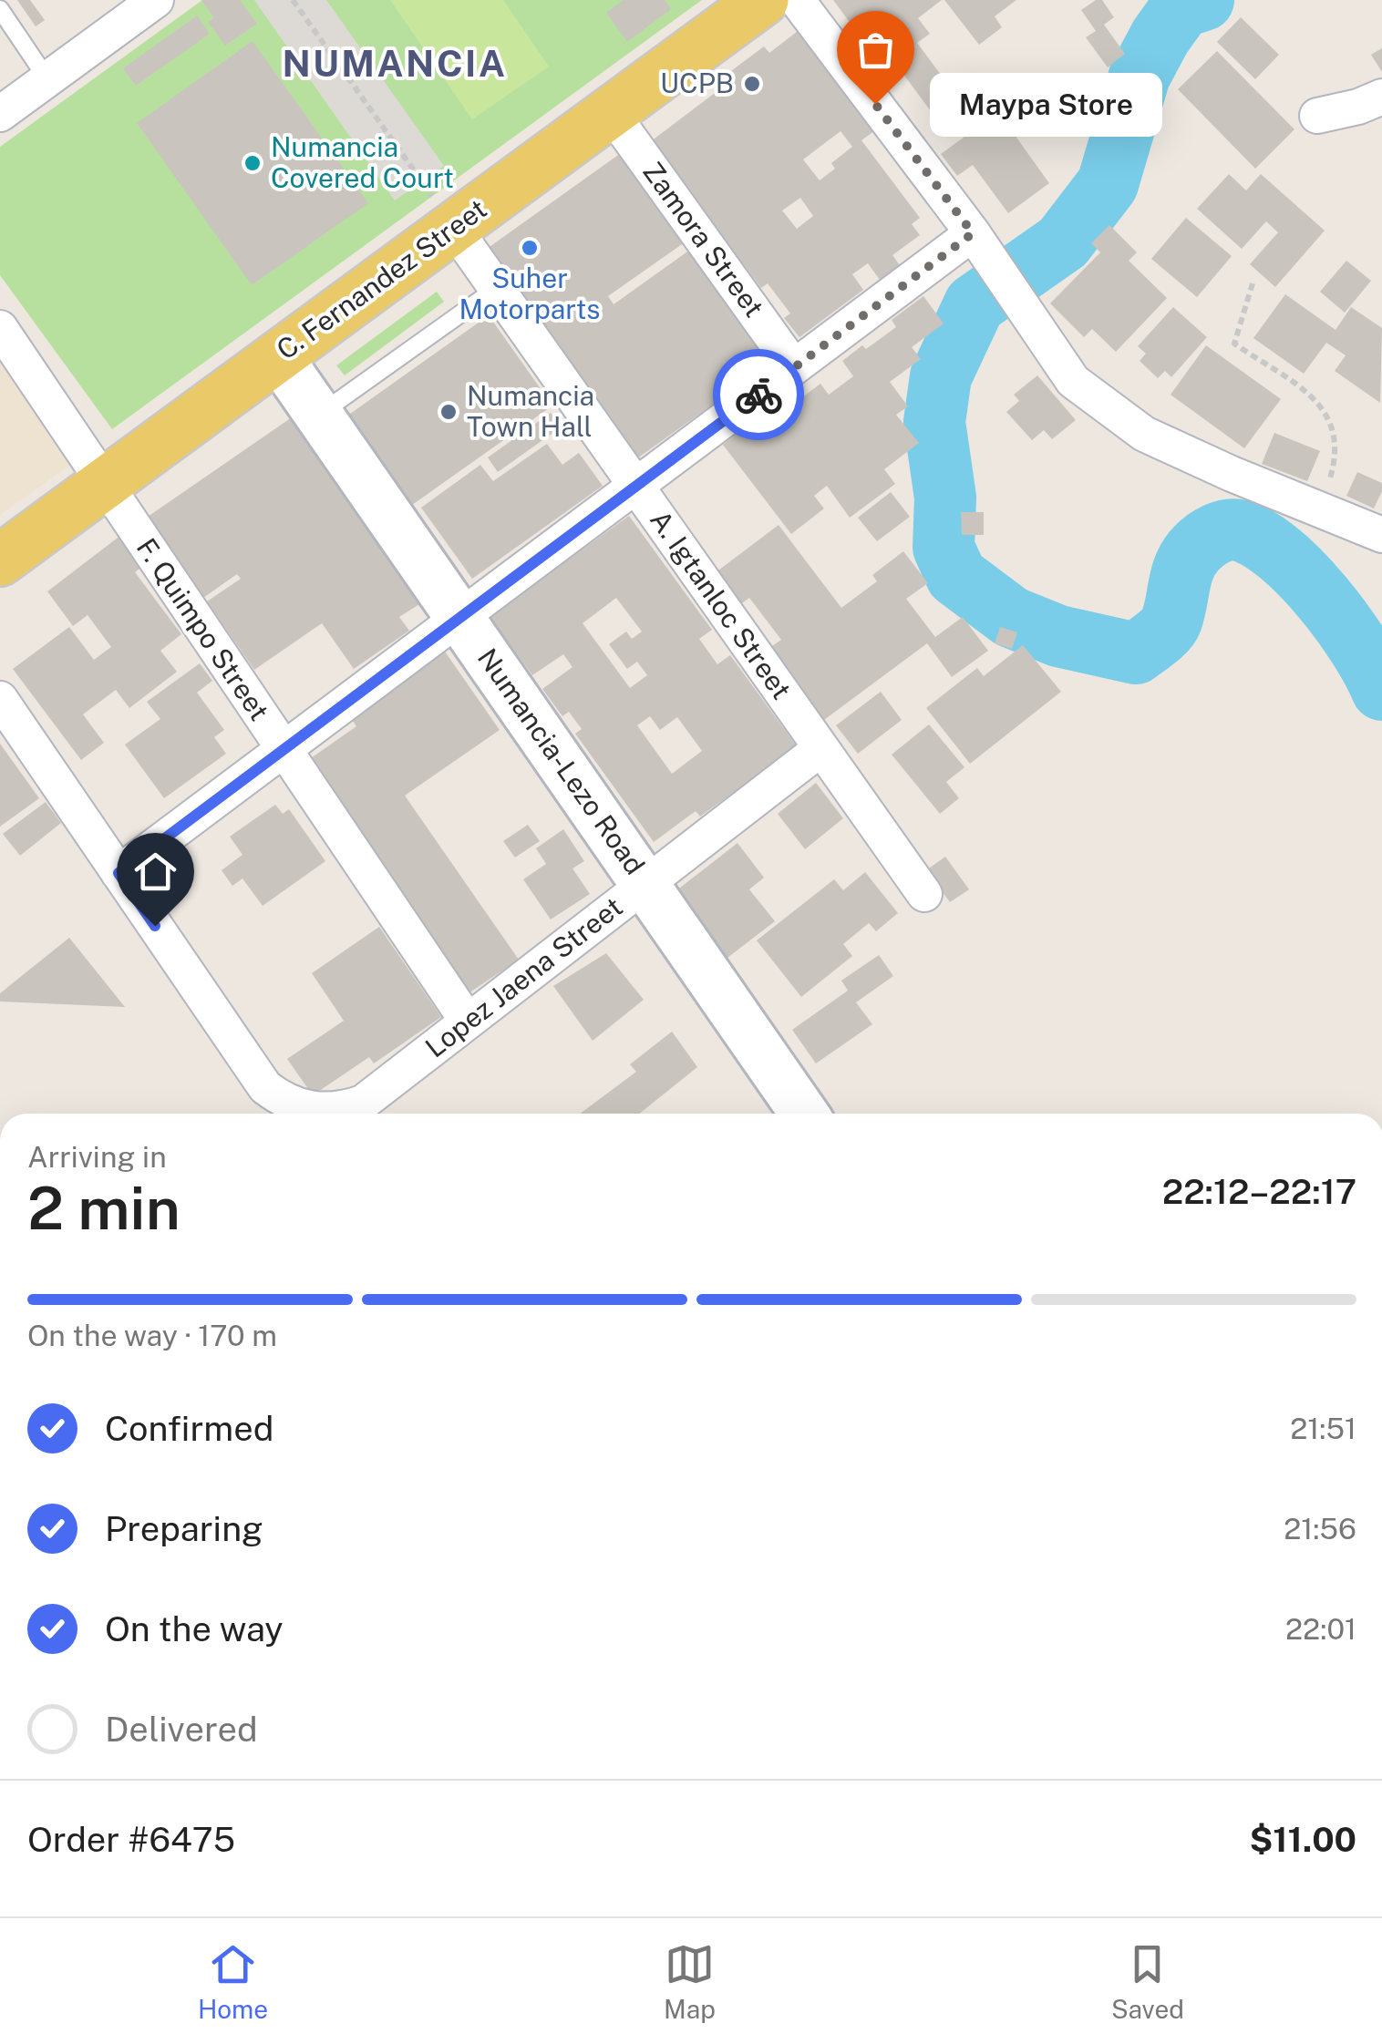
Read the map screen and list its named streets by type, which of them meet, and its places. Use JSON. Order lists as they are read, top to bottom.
{
  "streets": {
    "main road": ["C. Fernandez Street", "Numancia-Lezo Road"],
    "street": [
      "Zamora Street",
      "A. Igtanloc Street",
      "F. Quimpo Street",
      "Lopez Jaena Street"
    ]
  },
  "crossings": [
    ["Zamora Street", "C. Fernandez Street"],
    ["C. Fernandez Street", "A. Igtanloc Street"],
    ["C. Fernandez Street", "F. Quimpo Street"],
    ["C. Fernandez Street", "Numancia-Lezo Road"],
    ["A. Igtanloc Street", "Lopez Jaena Street"],
    ["F. Quimpo Street", "Lopez Jaena Street"],
    ["Numancia-Lezo Road", "Lopez Jaena Street"]
  ],
  "districts": ["NUMANCIA"],
  "places": [
    "UCPB",
    "Maypa Store",
    "Numancia Covered Court",
    "Suher Motorparts",
    "Numancia Town Hall"
  ],
  "page": {
    "bubble": "Maypa Store",
    "heading": ["2 min", "Arriving in", "22:12–22:17"],
    "panel": ["Order #6475", "$11.00"],
    "bar": "On the way · 170 m",
    "list": [
      ["Confirmed", "21:51"],
      ["Preparing", "21:56"],
      ["On the way", "22:01"],
      "Delivered"
    ],
    "tabs": ["Home", "Map", "Saved"]
  }
}
